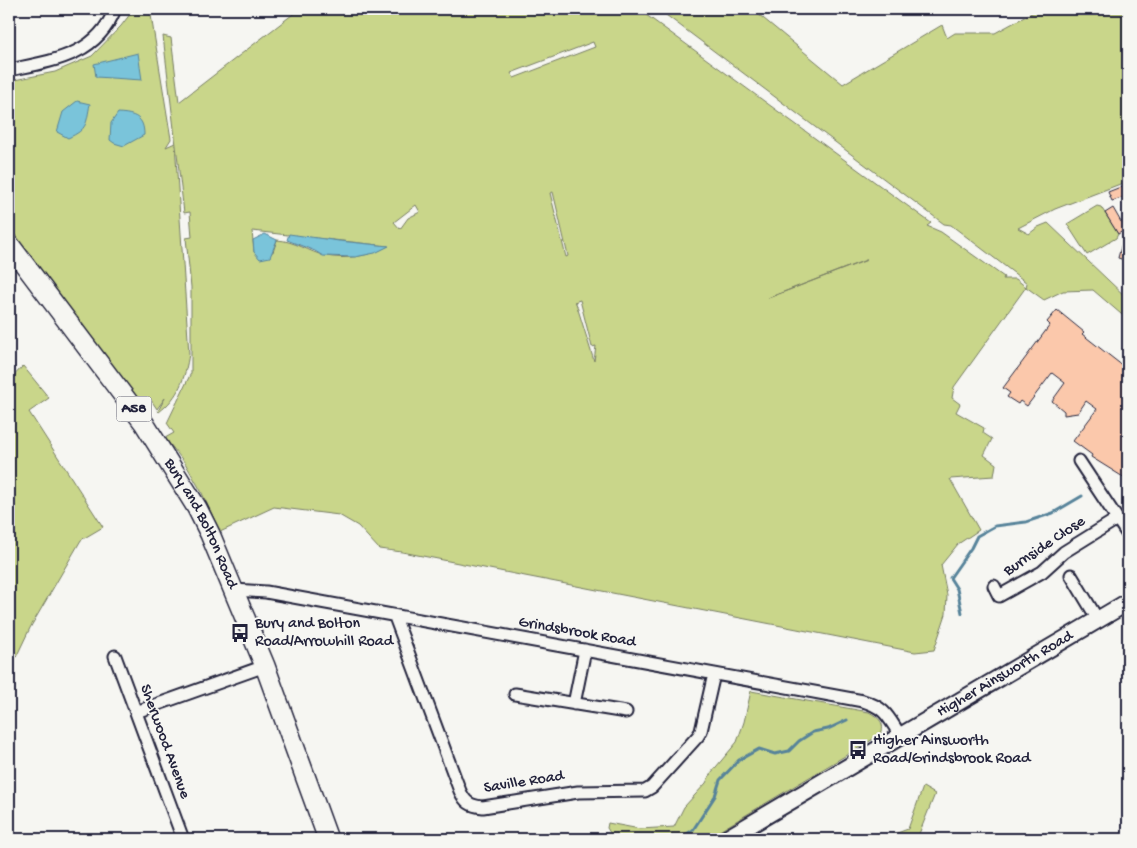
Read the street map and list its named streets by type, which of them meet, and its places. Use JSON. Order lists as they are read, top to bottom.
{
  "streets": {
    "highway": ["A58", "Bury and Bolton Road"],
    "main road": ["Higher Ainsworth Road"],
    "street": [
      "Burnside Close",
      "Grindsbrook Road",
      "Sherwood Avenue",
      "Saville Road"
    ]
  },
  "crossings": [
    ["Bury and Bolton Road", "Grindsbrook Road"],
    ["Grindsbrook Road", "Higher Ainsworth Road"],
    ["Grindsbrook Road", "Saville Road"]
  ],
  "places": {
    "bus stop": ["Bury and Bolton Road/Arrowhill Road", "Higher Ainsworth Road/Grindsbrook Road"]
  }
}
